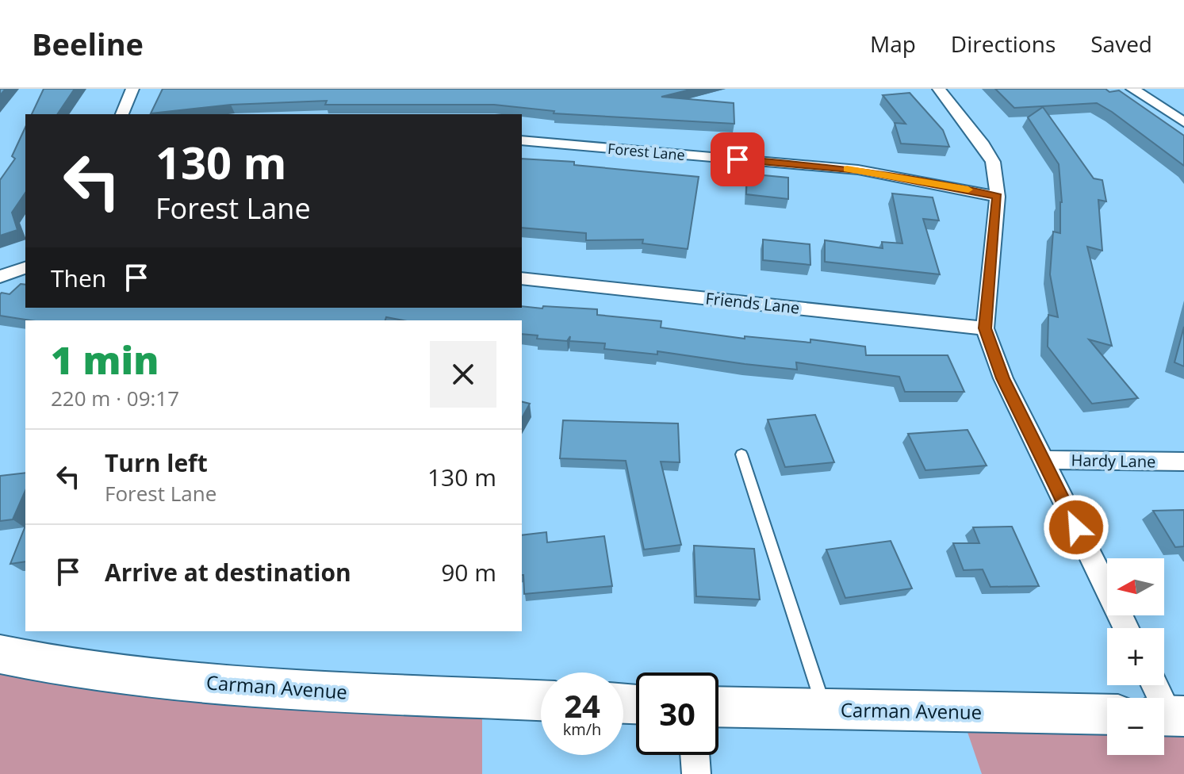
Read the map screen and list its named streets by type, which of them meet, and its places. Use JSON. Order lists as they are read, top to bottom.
{
  "streets": {
    "main road": ["Carman Avenue"],
    "street": ["Forest Lane", "Friends Lane", "Hardy Lane"]
  },
  "north": "left",
  "page": {
    "header": "Beeline",
    "nav": ["Map", "Directions", "Saved"],
    "turn": ["130 m", "Forest Lane"],
    "then": "Then",
    "heading": ["1 min", "220 m · 09:17"],
    "list": [
      {
        "name": "Turn left",
        "note": "Forest Lane",
        "value": "130 m"
      },
      {
        "name": "Arrive at destination",
        "value": "90 m"
      }
    ],
    "map_buttons": ["+", "−"],
    "speed": "24 km/h",
    "limit": "30"
  }
}
